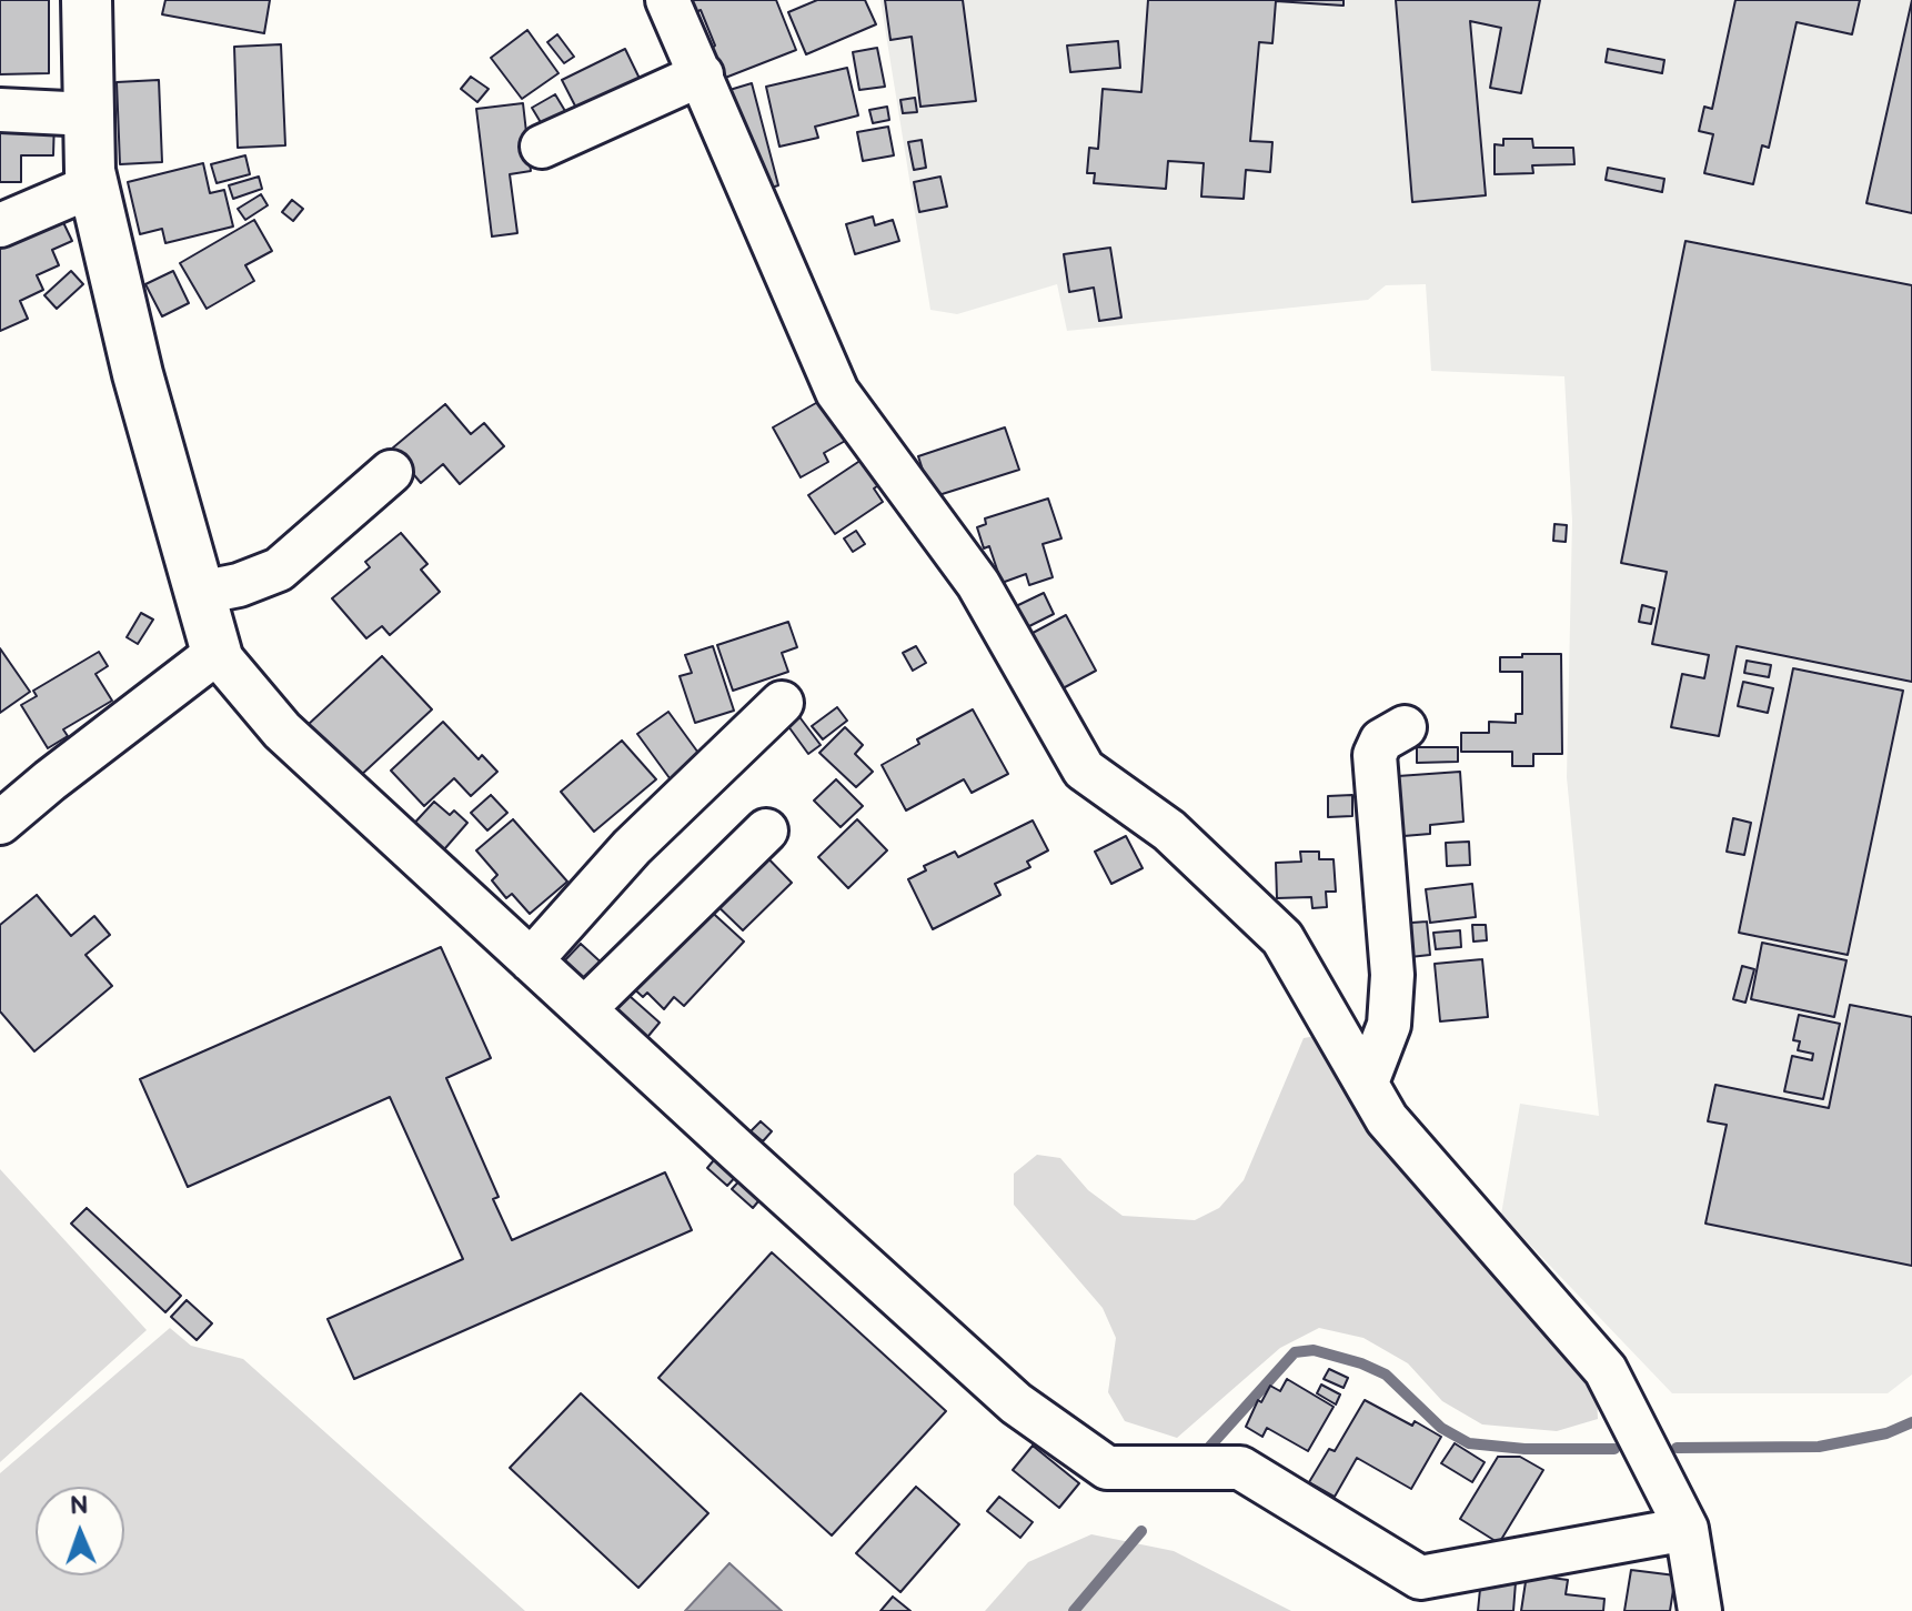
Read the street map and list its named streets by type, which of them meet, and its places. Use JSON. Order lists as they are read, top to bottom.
{
  "north": "top"
}
